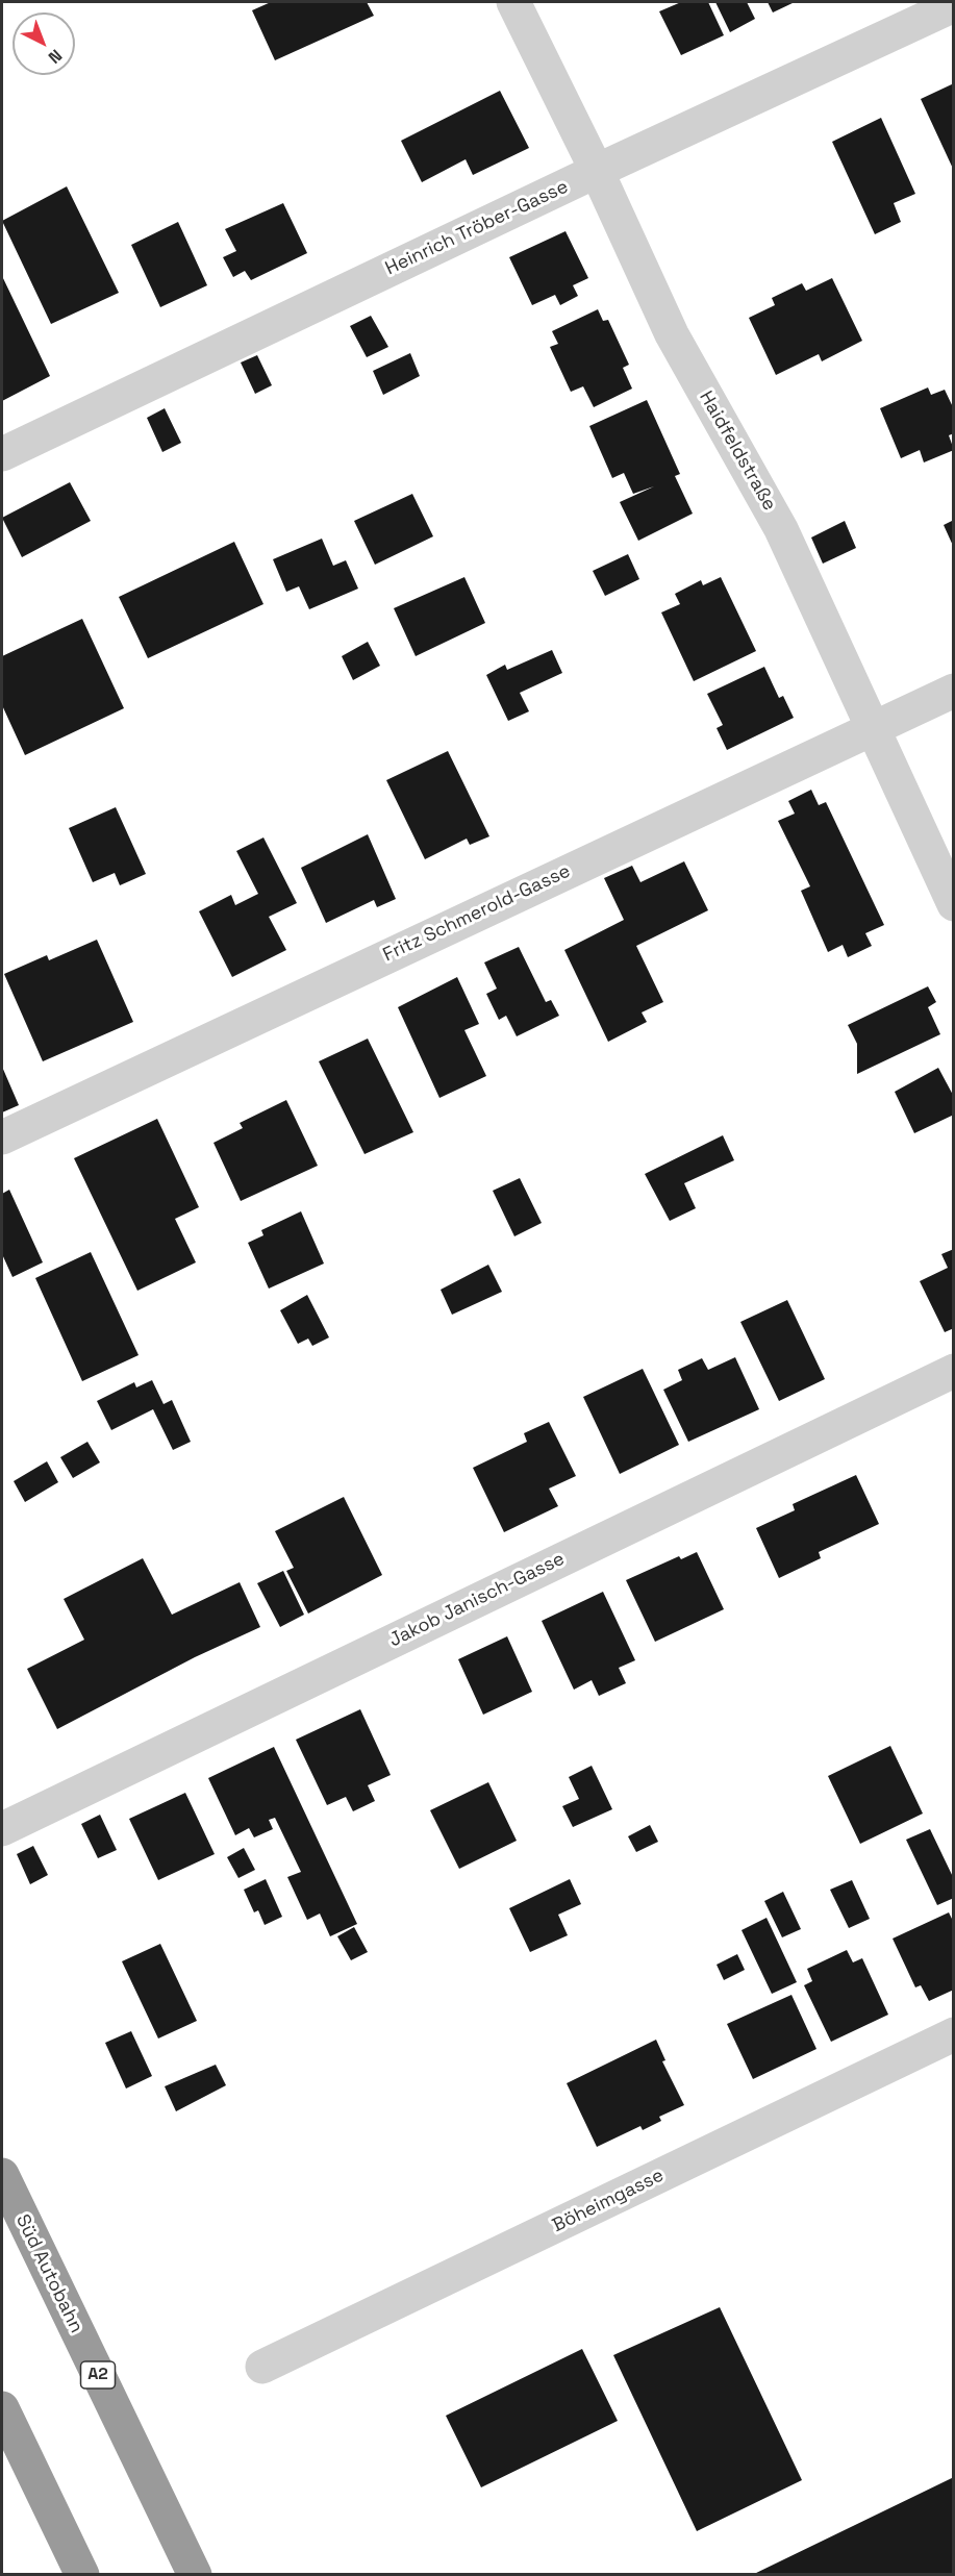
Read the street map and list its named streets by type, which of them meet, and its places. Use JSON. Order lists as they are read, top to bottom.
{
  "streets": {
    "highway": ["Süd Autobahn", "A2"],
    "street": [
      "Heinrich Tröber-Gasse",
      "Haidfeldstraße",
      "Fritz Schmerold-Gasse",
      "Jakob Janisch-Gasse",
      "Böheimgasse"
    ]
  },
  "crossings": [
    ["Heinrich Tröber-Gasse", "Haidfeldstraße"],
    ["Haidfeldstraße", "Fritz Schmerold-Gasse"]
  ],
  "north": "bottom right"
}
